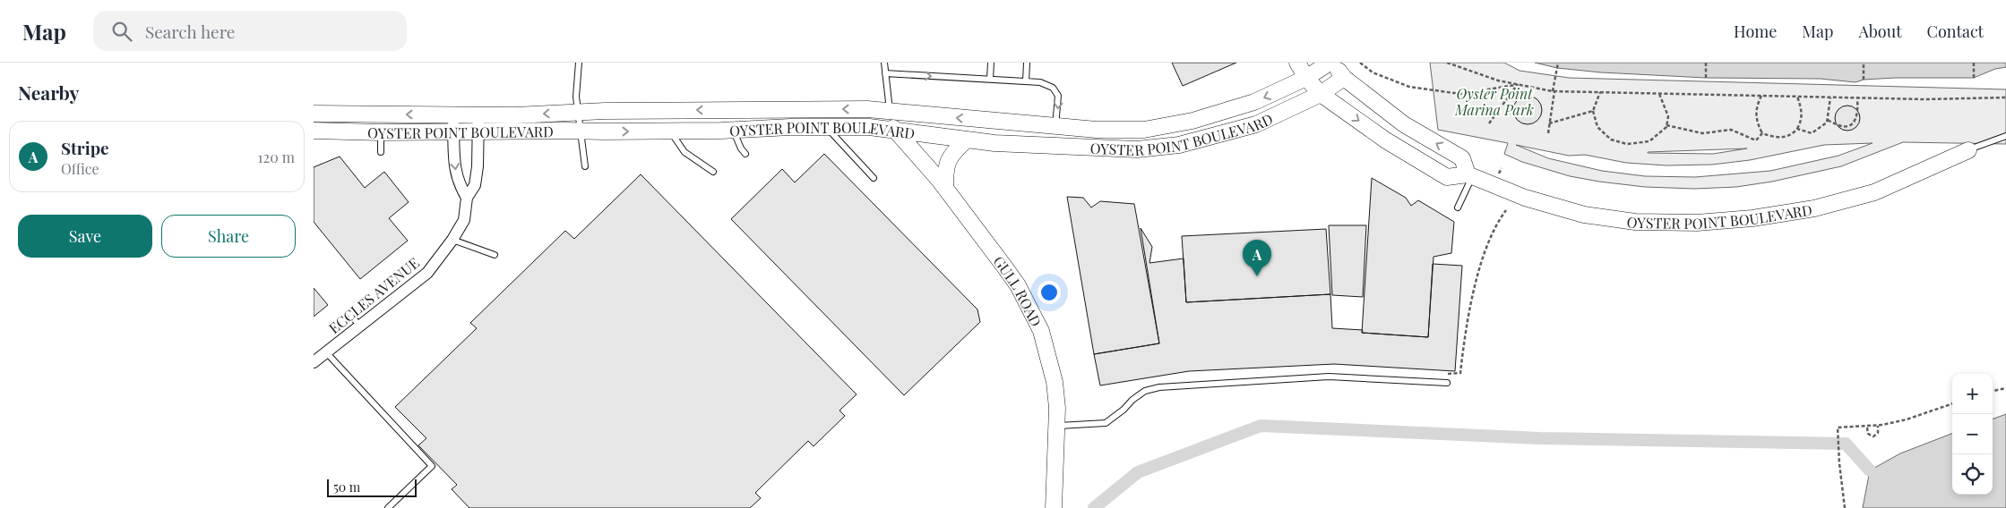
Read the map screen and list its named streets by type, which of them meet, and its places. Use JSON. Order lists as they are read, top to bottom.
{
  "streets": {
    "street": ["OYSTER POINT BOULEVARD", "GULL ROAD", "ECCLES AVENUE"]
  },
  "crossings": [
    ["OYSTER POINT BOULEVARD", "GULL ROAD"],
    ["OYSTER POINT BOULEVARD", "ECCLES AVENUE"]
  ],
  "parks": ["Oyster Point Marina Park"],
  "scale_bar": "50 m",
  "page": {
    "header": "Map",
    "search": "Search here",
    "nav": [
      "Home",
      "Map",
      "About",
      "Contact"
    ],
    "heading": "Nearby",
    "list": [
      {
        "mark": "A",
        "name": "Stripe",
        "note": "Office",
        "value": "120 m"
      }
    ],
    "buttons": ["Save", "Share"],
    "pins": "A",
    "map_buttons": ["+", "−"],
    "scale": "50 m"
  }
}
